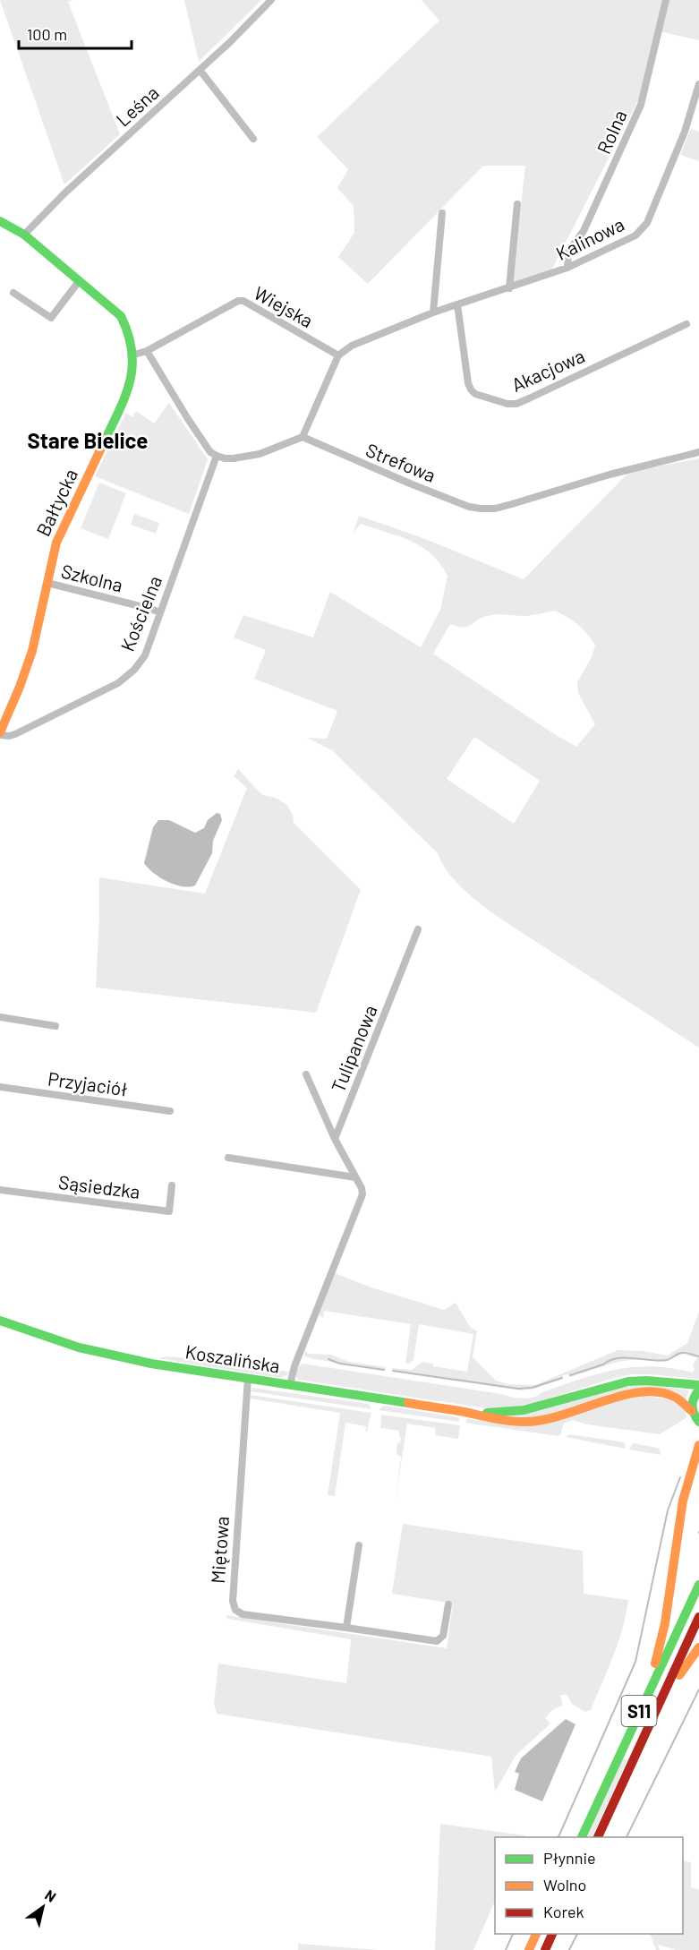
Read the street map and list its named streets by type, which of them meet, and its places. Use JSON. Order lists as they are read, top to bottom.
{
  "streets": {
    "main road": ["Bałtycka", "Koszalińska", "S11"],
    "street": [
      "Leśna",
      "Rolna",
      "Kalinowa",
      "Wiejska",
      "Akacjowa",
      "Strefowa",
      "Szkolna",
      "Kościelna",
      "Tulipanowa",
      "Przyjaciół",
      "Sąsiedzka",
      "Miętowa"
    ]
  },
  "crossings": [
    ["Leśna", "Bałtycka"],
    ["Rolna", "Kalinowa"],
    ["Kalinowa", "Wiejska"],
    ["Kalinowa", "Akacjowa"],
    ["Kalinowa", "Strefowa"],
    ["Kalinowa", "Kościelna"],
    ["Wiejska", "Strefowa"],
    ["Wiejska", "Bałtycka"],
    ["Wiejska", "Kościelna"],
    ["Strefowa", "Kościelna"],
    ["Bałtycka", "Szkolna"],
    ["Bałtycka", "Kościelna"],
    ["Szkolna", "Kościelna"],
    ["Koszalińska", "Miętowa"]
  ],
  "districts": ["Stare Bielice"],
  "legend": ["Płynnie", "Wolno", "Korek"],
  "scale_bar": "100 m",
  "north": "top right"
}
